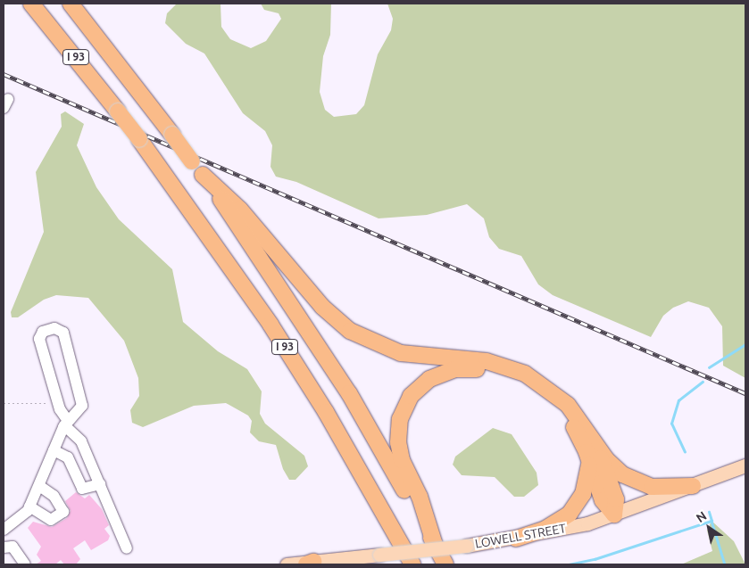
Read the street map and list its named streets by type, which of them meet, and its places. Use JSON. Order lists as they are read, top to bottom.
{
  "streets": {
    "highway": ["I 93"],
    "main road": ["LOWELL STREET"]
  },
  "north": "top left"
}
